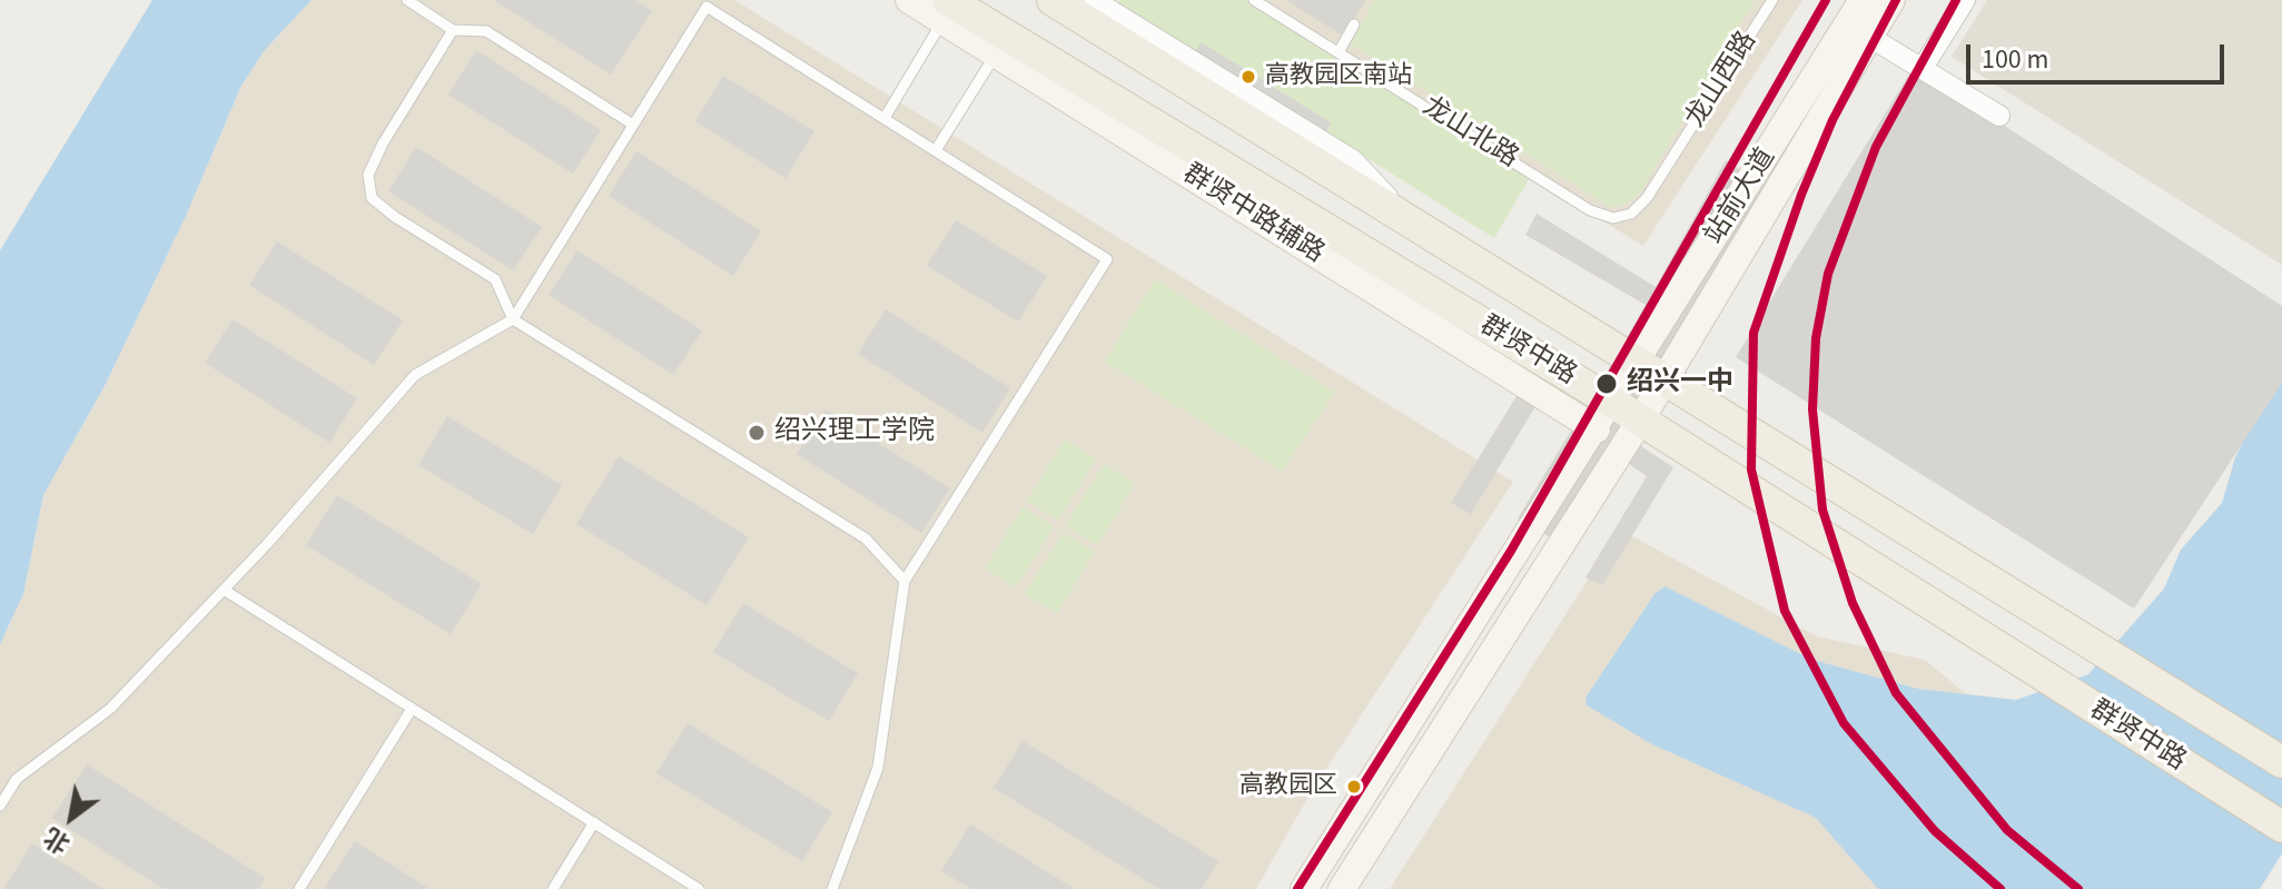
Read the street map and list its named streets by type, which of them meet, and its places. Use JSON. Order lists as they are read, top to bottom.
{
  "streets": {
    "main road": ["站前大道", "群贤中路辅路", "群贤中路"],
    "lane": ["龙山西路", "龙山北路"]
  },
  "crossings": [
    ["龙山西路", "龙山北路"],
    ["站前大道", "群贤中路辅路"],
    ["站前大道", "群贤中路"],
    ["群贤中路辅路", "群贤中路"]
  ],
  "places": [
    "高教园区南站",
    "绍兴一中",
    "绍兴理工学院",
    "高教园区"
  ],
  "scale_bar": "100 m",
  "north": "bottom left"
}
